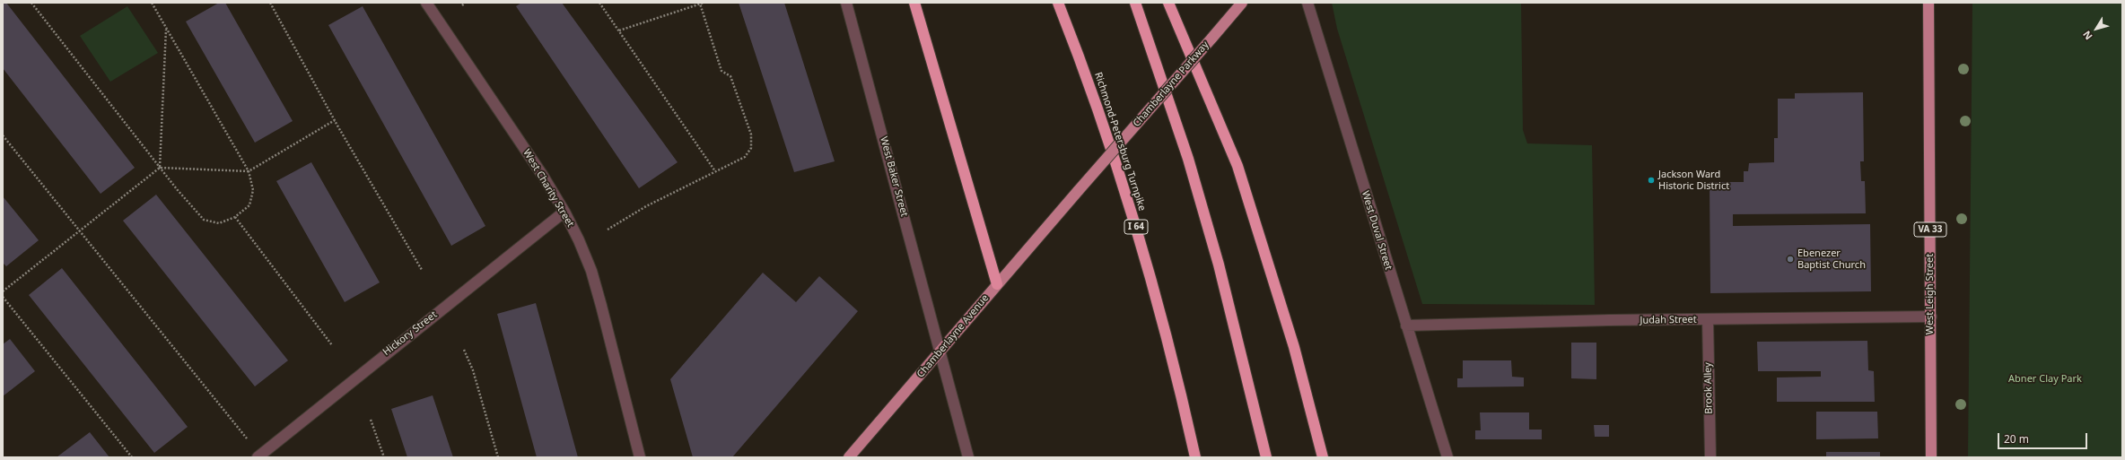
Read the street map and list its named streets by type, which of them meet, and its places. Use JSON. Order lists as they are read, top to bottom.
{
  "streets": {
    "highway": ["Richmond-Petersburg Turnpike", "I 64"],
    "main road": [
      "Chamberlayne Parkway",
      "VA 33",
      "West Leigh Street",
      "Chamberlayne Avenue"
    ],
    "street": [
      "West Baker Street",
      "West Charity Street",
      "West Duval Street",
      "Judah Street",
      "Hickory Street",
      "Brook Alley"
    ]
  },
  "crossings": [
    ["Chamberlayne Parkway", "Chamberlayne Avenue"],
    ["West Baker Street", "Chamberlayne Avenue"],
    ["West Charity Street", "Hickory Street"],
    ["West Duval Street", "Judah Street"],
    ["West Leigh Street", "Judah Street"],
    ["Judah Street", "Brook Alley"]
  ],
  "parks": ["Abner Clay Park"],
  "places": ["Jackson Ward Historic District", "Ebenezer Baptist Church"],
  "scale_bar": "20 m",
  "north": "bottom left"
}
